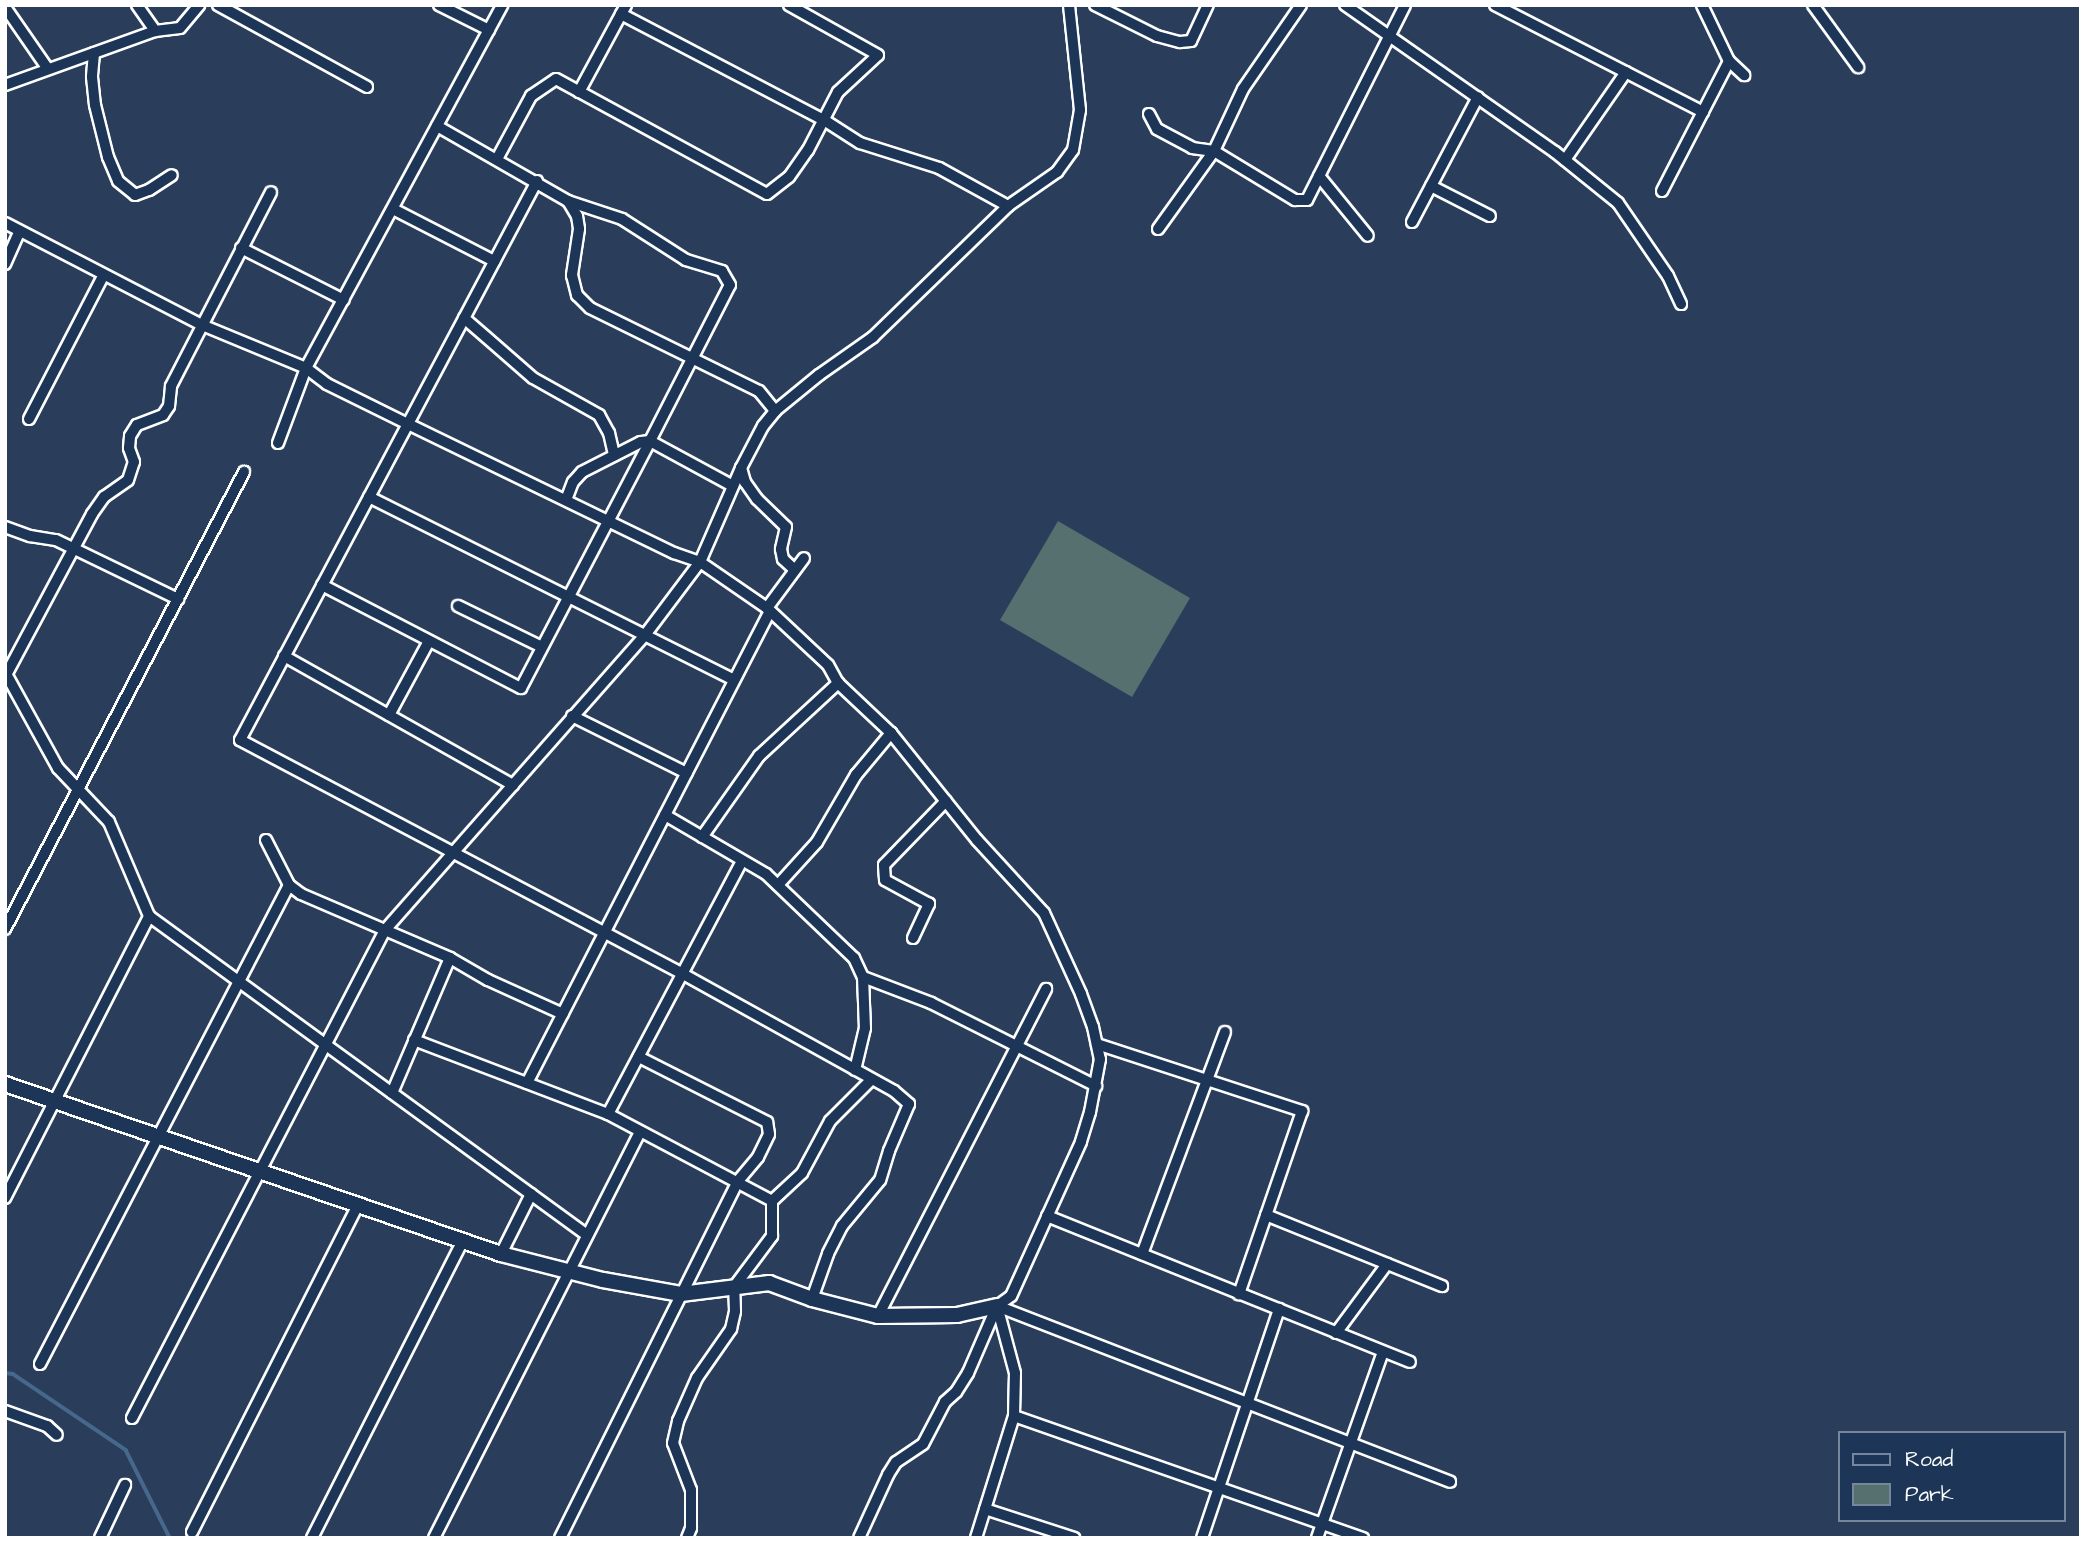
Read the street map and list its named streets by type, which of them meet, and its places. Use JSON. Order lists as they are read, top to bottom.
{
  "legend": ["Road", "Park"]
}
